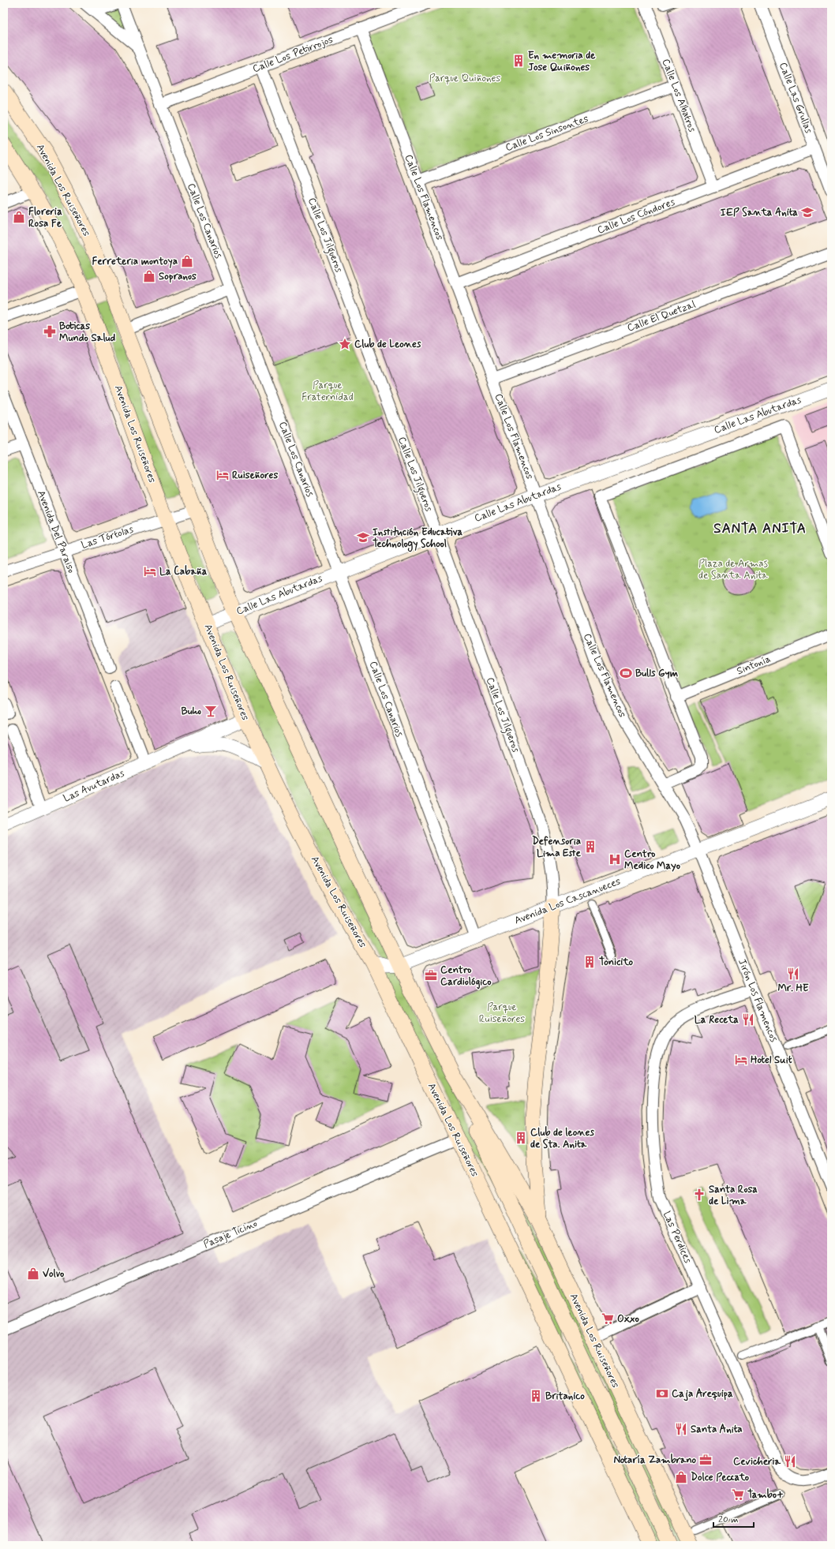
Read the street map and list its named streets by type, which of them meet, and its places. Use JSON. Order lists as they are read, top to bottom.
{
  "streets": {
    "main road": ["Avenida Los Ruiseñores"],
    "street": [
      "Calle Los Petirrojos",
      "Calle Los Albatros",
      "Calle Las Grullas",
      "Calle Los Sinsontes",
      "Calle Los Flamencos",
      "Calle Los Cóndores",
      "Calle Los Canarios",
      "Calle Los Jilgueros",
      "Calle El Quetzal",
      "Calle Las Abutardas",
      "Avenida Del Paraiso",
      "Las Tórtolas",
      "Sintonía",
      "Las Avutardas",
      "Avenida Los Cascanueces",
      "Jirón Los Flamencos",
      "Pasaje Ticino",
      "Las Perdices"
    ]
  },
  "crossings": [
    ["Calle Los Petirrojos", "Calle Los Flamencos"],
    ["Calle Los Petirrojos", "Calle Los Canarios"],
    ["Calle Los Petirrojos", "Calle Los Jilgueros"],
    ["Calle Los Albatros", "Calle Los Sinsontes"],
    ["Calle Los Albatros", "Calle Los Cóndores"],
    ["Calle Las Grullas", "Calle Los Cóndores"],
    ["Calle Los Sinsontes", "Calle Los Flamencos"],
    ["Avenida Los Ruiseñores", "Calle Las Abutardas"],
    ["Avenida Los Ruiseñores", "Las Tórtolas"],
    ["Avenida Los Ruiseñores", "Las Avutardas"],
    ["Avenida Los Ruiseñores", "Avenida Los Cascanueces"],
    ["Avenida Los Ruiseñores", "Pasaje Ticino"],
    ["Calle Los Flamencos", "Calle Los Cóndores"],
    ["Calle Los Flamencos", "Calle El Quetzal"],
    ["Calle Los Flamencos", "Calle Las Abutardas"],
    ["Calle Los Flamencos", "Avenida Los Cascanueces"],
    ["Calle Los Flamencos", "Jirón Los Flamencos"],
    ["Calle Los Canarios", "Calle Las Abutardas"],
    ["Calle Los Canarios", "Avenida Los Cascanueces"],
    ["Calle Los Jilgueros", "Calle Las Abutardas"],
    ["Calle Los Jilgueros", "Avenida Los Cascanueces"],
    ["Avenida Del Paraiso", "Las Tórtolas"],
    ["Avenida Los Cascanueces", "Jirón Los Flamencos"],
    ["Jirón Los Flamencos", "Las Perdices"]
  ],
  "districts": ["SANTA ANITA"],
  "parks": [
    "Parque Quiñones",
    "Parque Fraternidad",
    "Plaza de Armas de Santa Anita",
    "Parque Ruiseñores"
  ],
  "places": {
    "building": [
      "En memoria de Jose Quiñones",
      "Defensoria Lima Este",
      "Tonicito",
      "Club de leones de Sta. Anita",
      "Britanico"
    ],
    "school or university": ["IEP Santa Anita", "Institución Educativa Technology School"],
    "shop": [
      "Floreria Rosa Fe",
      "Ferreteria montoya",
      "Sopranos",
      "Volvo",
      "Dolce Peccato"
    ],
    "pharmacy": ["Boticas Mundo Salud"],
    "place": ["Club de Leones"],
    "hotel": ["Ruiseñores", "La Cabaña", "Hotel Suit"],
    "sports": ["Bulls Gym"],
    "bar": ["Buho"],
    "hospital": ["Centro Medico Mayo"],
    "restaurant": [
      "Mr. HE",
      "La Receta",
      "Santa Anita",
      "Cevicheria"
    ],
    "office": ["Centro Cardiológico", "Notaría Zambrano"],
    "church": ["Santa Rosa de Lima"],
    "supermarket": ["Oxxo", "Tambo+"],
    "bank": ["Caja Arequipa"]
  },
  "scale_bar": "20 m"
}
